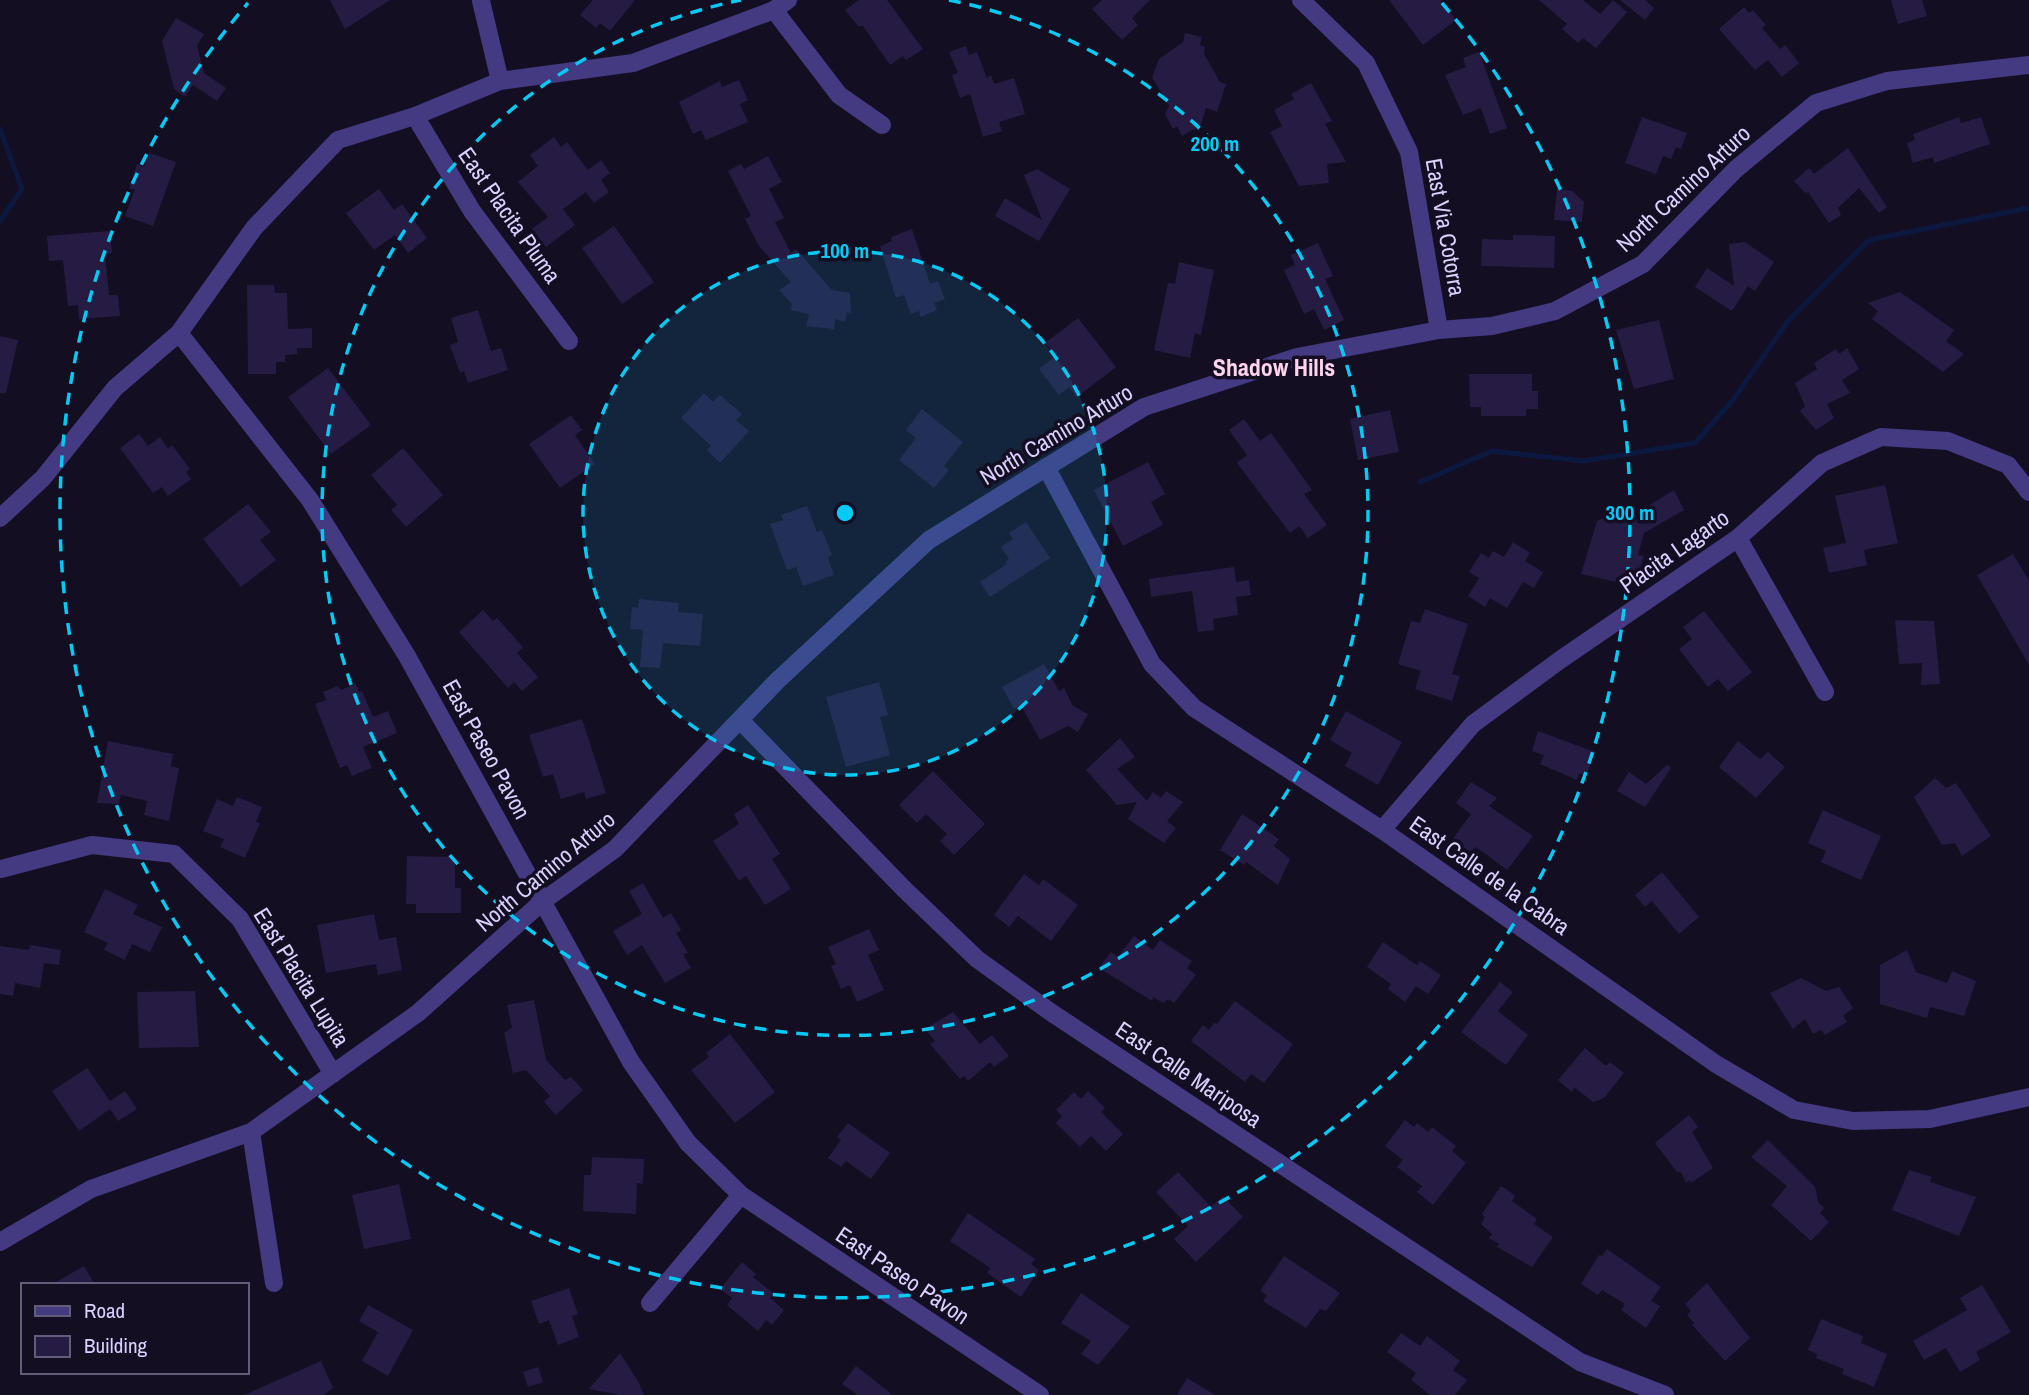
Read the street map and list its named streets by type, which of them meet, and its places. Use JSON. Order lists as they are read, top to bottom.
{
  "streets": {
    "street": [
      "North Camino Arturo",
      "East Placita Pluma",
      "East Via Cotorra",
      "Placita Lagarto",
      "East Paseo Pavon",
      "East Calle de la Cabra",
      "East Placita Lupita",
      "East Calle Mariposa"
    ]
  },
  "crossings": [
    ["North Camino Arturo", "East Via Cotorra"],
    ["North Camino Arturo", "East Paseo Pavon"],
    ["North Camino Arturo", "East Calle de la Cabra"],
    ["North Camino Arturo", "East Placita Lupita"],
    ["North Camino Arturo", "East Calle Mariposa"],
    ["Placita Lagarto", "East Calle de la Cabra"]
  ],
  "districts": ["Shadow Hills"],
  "legend": ["Road", "Building"],
  "rings": ["200 m", "100 m", "300 m"]
}
